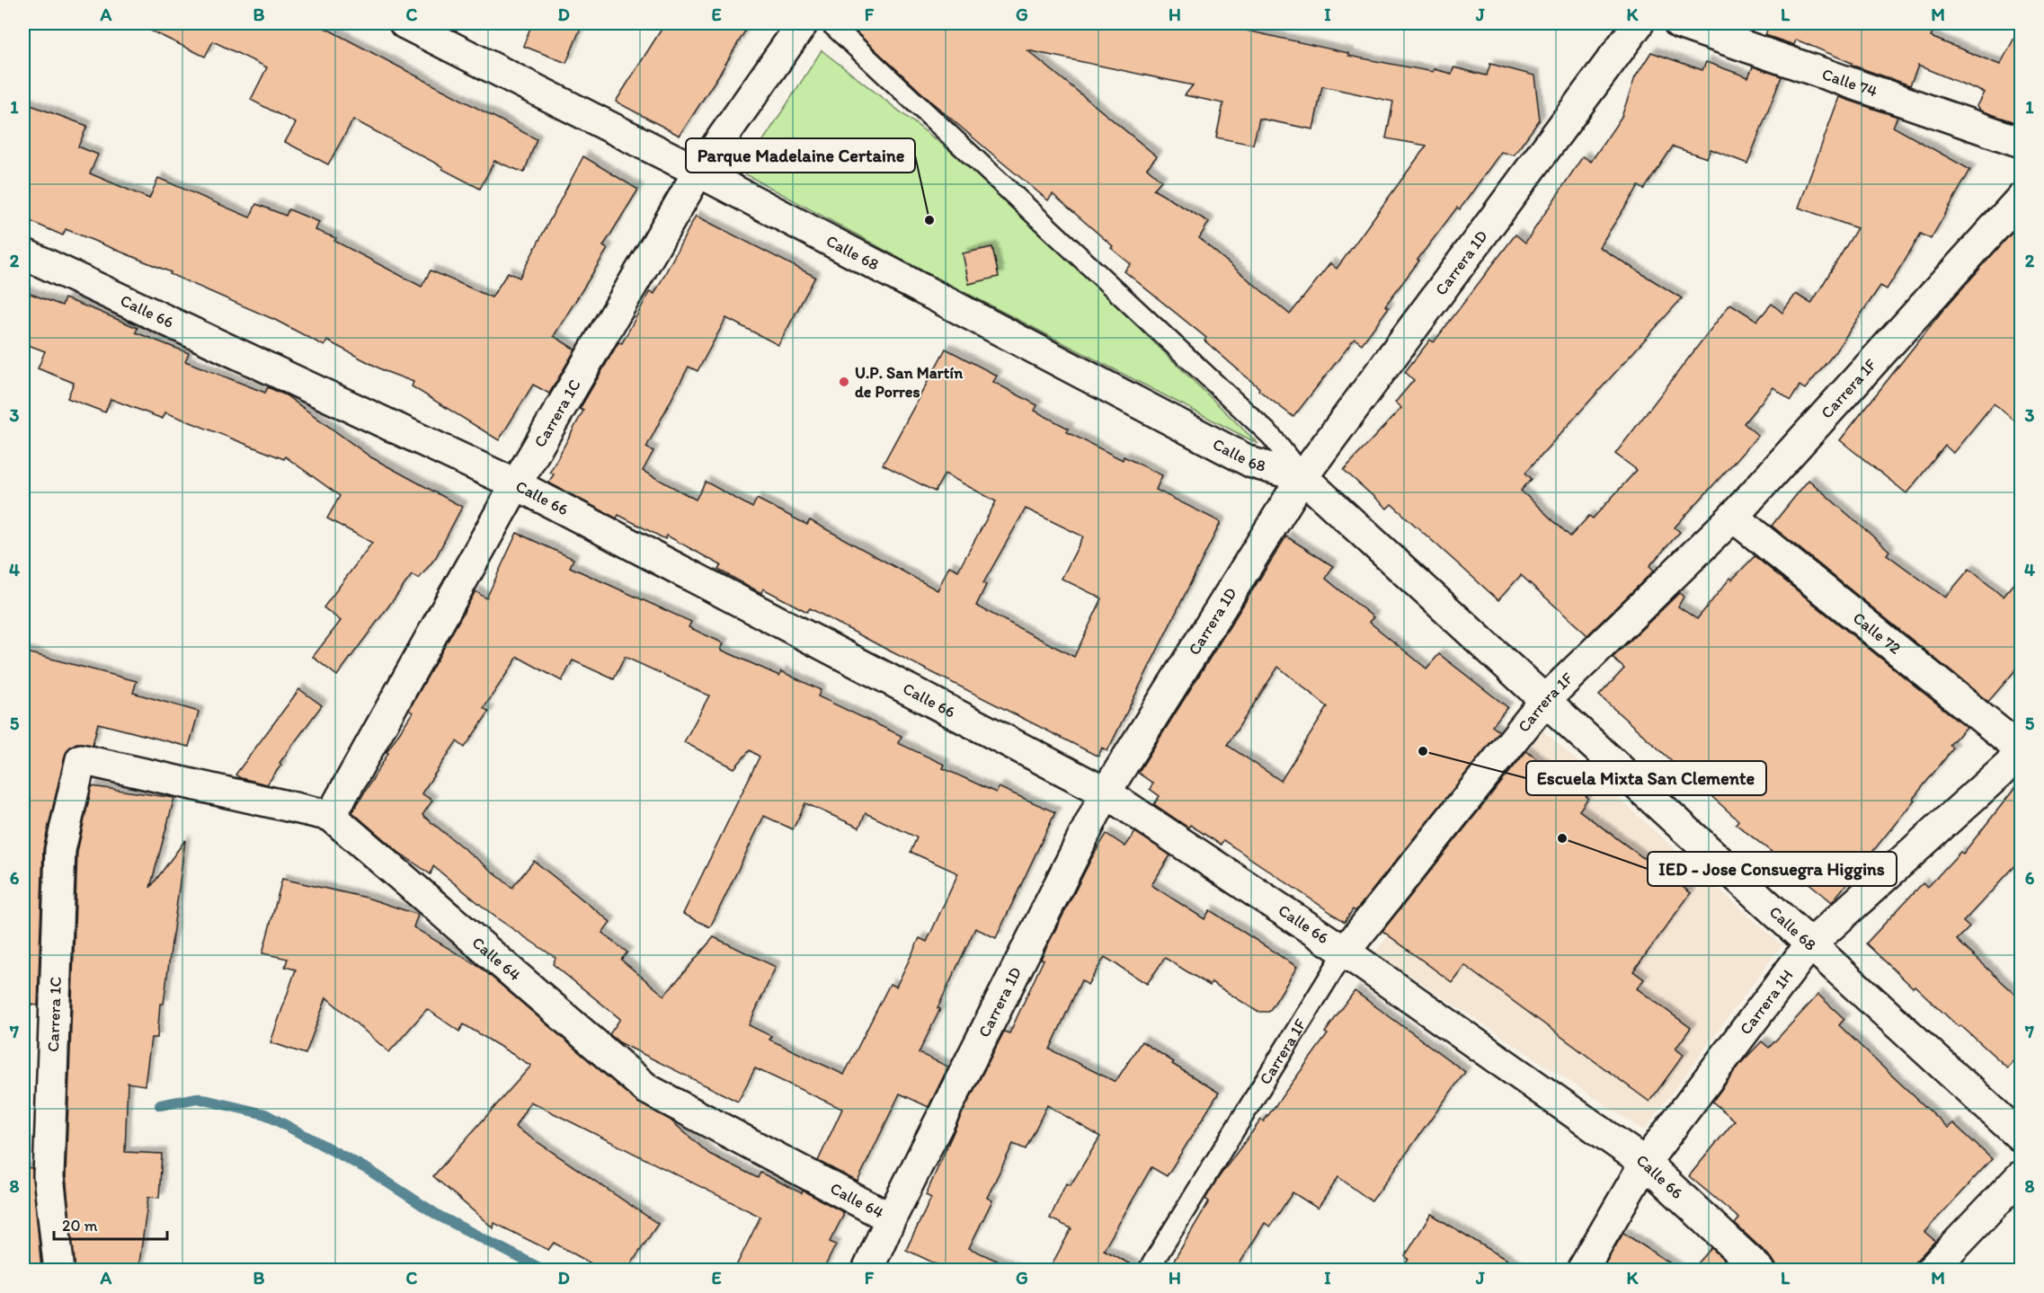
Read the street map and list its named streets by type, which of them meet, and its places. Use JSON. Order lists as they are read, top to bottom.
{
  "streets": {
    "street": [
      "Calle 74",
      "Calle 68",
      "Carrera 1D",
      "Calle 66",
      "Carrera 1F",
      "Carrera 1C",
      "Calle 72",
      "Calle 64",
      "Carrera 1H"
    ]
  },
  "crossings": [
    ["Calle 68", "Carrera 1D"],
    ["Calle 68", "Carrera 1F"],
    ["Calle 68", "Carrera 1C"],
    ["Calle 68", "Carrera 1H"],
    ["Carrera 1D", "Calle 66"],
    ["Carrera 1D", "Calle 64"],
    ["Calle 66", "Carrera 1F"],
    ["Calle 66", "Carrera 1C"],
    ["Calle 66", "Carrera 1H"],
    ["Carrera 1F", "Calle 72"],
    ["Carrera 1C", "Calle 64"]
  ],
  "places": [
    "Parque Madelaine Certaine",
    "U.P. San Martín de Porres",
    "Escuela Mixta San Clemente",
    "IED - Jose Consuegra Higgins"
  ],
  "scale_bar": "20 m",
  "grid": {
    "columns": [
      "A",
      "B",
      "C",
      "D",
      "E",
      "F",
      "G",
      "H",
      "I",
      "J",
      "K",
      "L",
      "M"
    ],
    "rows": [
      "1",
      "2",
      "3",
      "4",
      "5",
      "6",
      "7",
      "8"
    ]
  }
}
